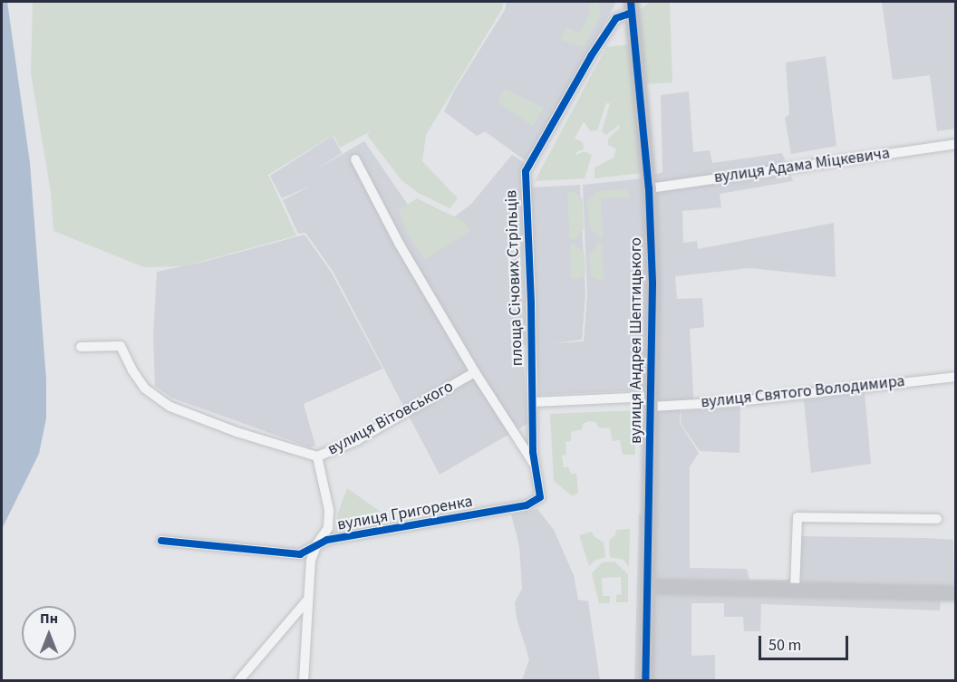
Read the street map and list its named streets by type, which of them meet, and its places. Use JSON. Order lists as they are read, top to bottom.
{
  "streets": {
    "street": [
      "вулиця Адама Міцкевича",
      "площа Січових Стрільців",
      "вулиця Андрея Шептицького",
      "вулиця Святого Володимира",
      "вулиця Вітовського",
      "вулиця Григоренка"
    ]
  },
  "crossings": [
    ["вулиця Адама Міцкевича", "вулиця Андрея Шептицького"],
    ["площа Січових Стрільців", "вулиця Андрея Шептицького"],
    ["площа Січових Стрільців", "вулиця Святого Володимира"],
    ["площа Січових Стрільців", "вулиця Вітовського"],
    ["площа Січових Стрільців", "вулиця Григоренка"],
    ["вулиця Андрея Шептицького", "вулиця Святого Володимира"]
  ],
  "scale_bar": "50 m",
  "north": "top"
}
